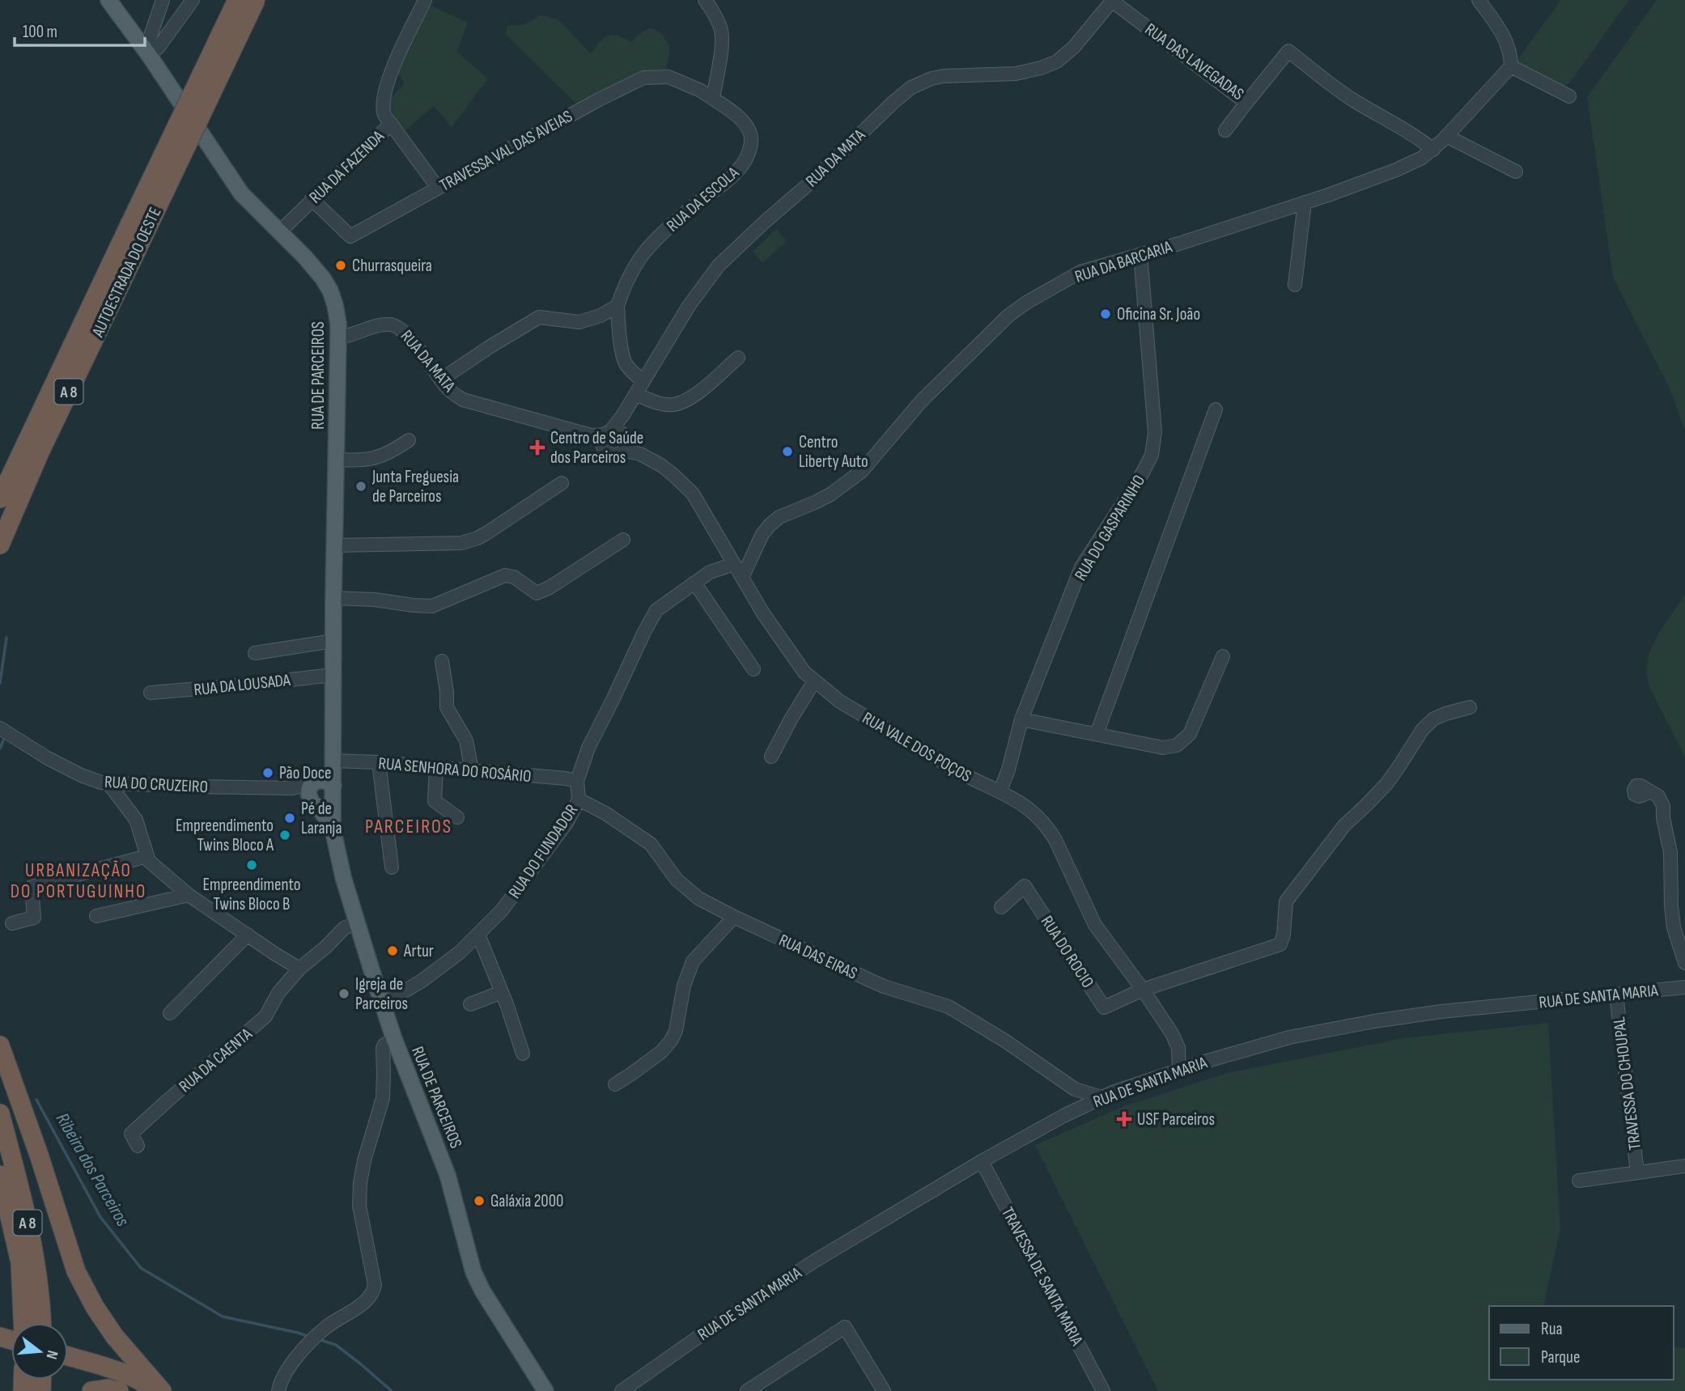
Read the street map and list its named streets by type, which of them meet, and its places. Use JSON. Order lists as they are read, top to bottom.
{
  "streets": {
    "highway": ["AUTOESTRADA DO OESTE", "A 8"],
    "main road": ["RUA DE PARCEIROS"],
    "street": [
      "RUA DAS LAVEGADAS",
      "TRAVESSA VAL DAS AVEIAS",
      "RUA DA MATA",
      "RUA DA FAZENDA",
      "RUA DA ESCOLA",
      "RUA DA BARCARIA",
      "RUA DO GASPARINHO",
      "RUA DA LOUSADA",
      "RUA VALE DOS POÇOS",
      "RUA SENHORA DO ROSÁRIO",
      "RUA DO CRUZEIRO",
      "RUA DO FUNDADOR",
      "RUA DO ROCIO",
      "RUA DAS EIRAS",
      "RUA DE SANTA MARIA",
      "RUA DA CAENTA",
      "TRAVESSA DO CHOUPAL",
      "TRAVESSA DE SANTA MARIA"
    ]
  },
  "crossings": [
    ["RUA DAS LAVEGADAS", "RUA DA MATA"],
    ["RUA DAS LAVEGADAS", "RUA DA BARCARIA"],
    ["TRAVESSA VAL DAS AVEIAS", "RUA DA FAZENDA"],
    ["TRAVESSA VAL DAS AVEIAS", "RUA DA ESCOLA"],
    ["RUA DA MATA", "RUA DA ESCOLA"],
    ["RUA DA MATA", "RUA DE PARCEIROS"],
    ["RUA DA MATA", "RUA VALE DOS POÇOS"],
    ["RUA DA FAZENDA", "RUA DE PARCEIROS"],
    ["RUA DA BARCARIA", "RUA DO GASPARINHO"],
    ["RUA DA BARCARIA", "RUA VALE DOS POÇOS"],
    ["RUA DE PARCEIROS", "RUA DA LOUSADA"],
    ["RUA DE PARCEIROS", "RUA SENHORA DO ROSÁRIO"],
    ["RUA DE PARCEIROS", "RUA DO CRUZEIRO"],
    ["RUA DE PARCEIROS", "RUA DO FUNDADOR"],
    ["RUA DO GASPARINHO", "RUA VALE DOS POÇOS"],
    ["RUA VALE DOS POÇOS", "RUA DO FUNDADOR"],
    ["RUA VALE DOS POÇOS", "RUA DO ROCIO"],
    ["RUA VALE DOS POÇOS", "RUA DE SANTA MARIA"],
    ["RUA SENHORA DO ROSÁRIO", "RUA DO FUNDADOR"],
    ["RUA DO FUNDADOR", "RUA DAS EIRAS"],
    ["RUA DAS EIRAS", "RUA DE SANTA MARIA"],
    ["RUA DE SANTA MARIA", "TRAVESSA DO CHOUPAL"],
    ["RUA DE SANTA MARIA", "TRAVESSA DE SANTA MARIA"]
  ],
  "districts": ["PARCEIROS", "URBANIZAÇÃO DO PORTUGUINHO"],
  "water": ["Ribeira dos Parceiros"],
  "places": {
    "other": [
      "Churrasqueira",
      "Oficina Sr. João",
      "Centro Liberty Auto",
      "Junta Freguesia de Parceiros",
      "Pão Doce",
      "Pé de Laranja",
      "Empreendimento Twins Bloco A",
      "Empreendimento Twins Bloco B",
      "Artur",
      "Igreja de Parceiros",
      "Galáxia 2000"
    ],
    "health": ["Centro de Saúde dos Parceiros", "USF Parceiros"]
  },
  "legend": ["Rua", "Parque"],
  "scale_bar": "100 m",
  "north": "right"
}
